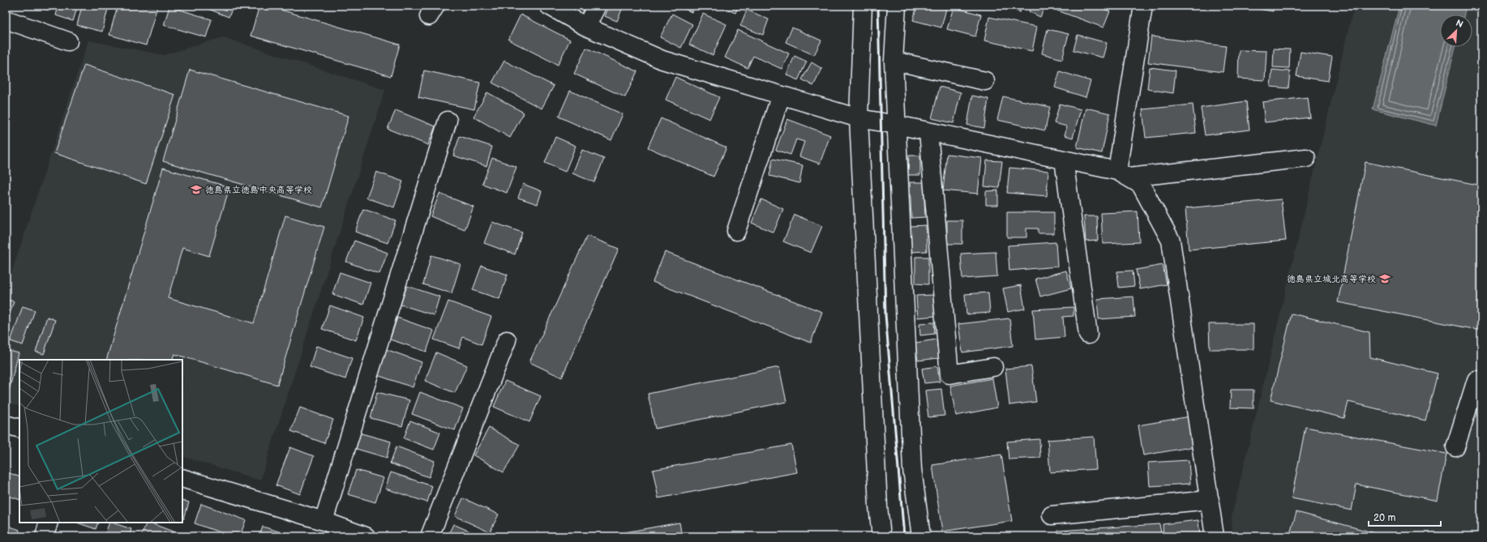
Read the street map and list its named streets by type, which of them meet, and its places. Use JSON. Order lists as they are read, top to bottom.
{
  "places": {
    "school or university": ["徳島県立徳島中央高等学校", "徳島県立城北高等学校"]
  },
  "scale_bar": "20 m",
  "north": "top right"
}
